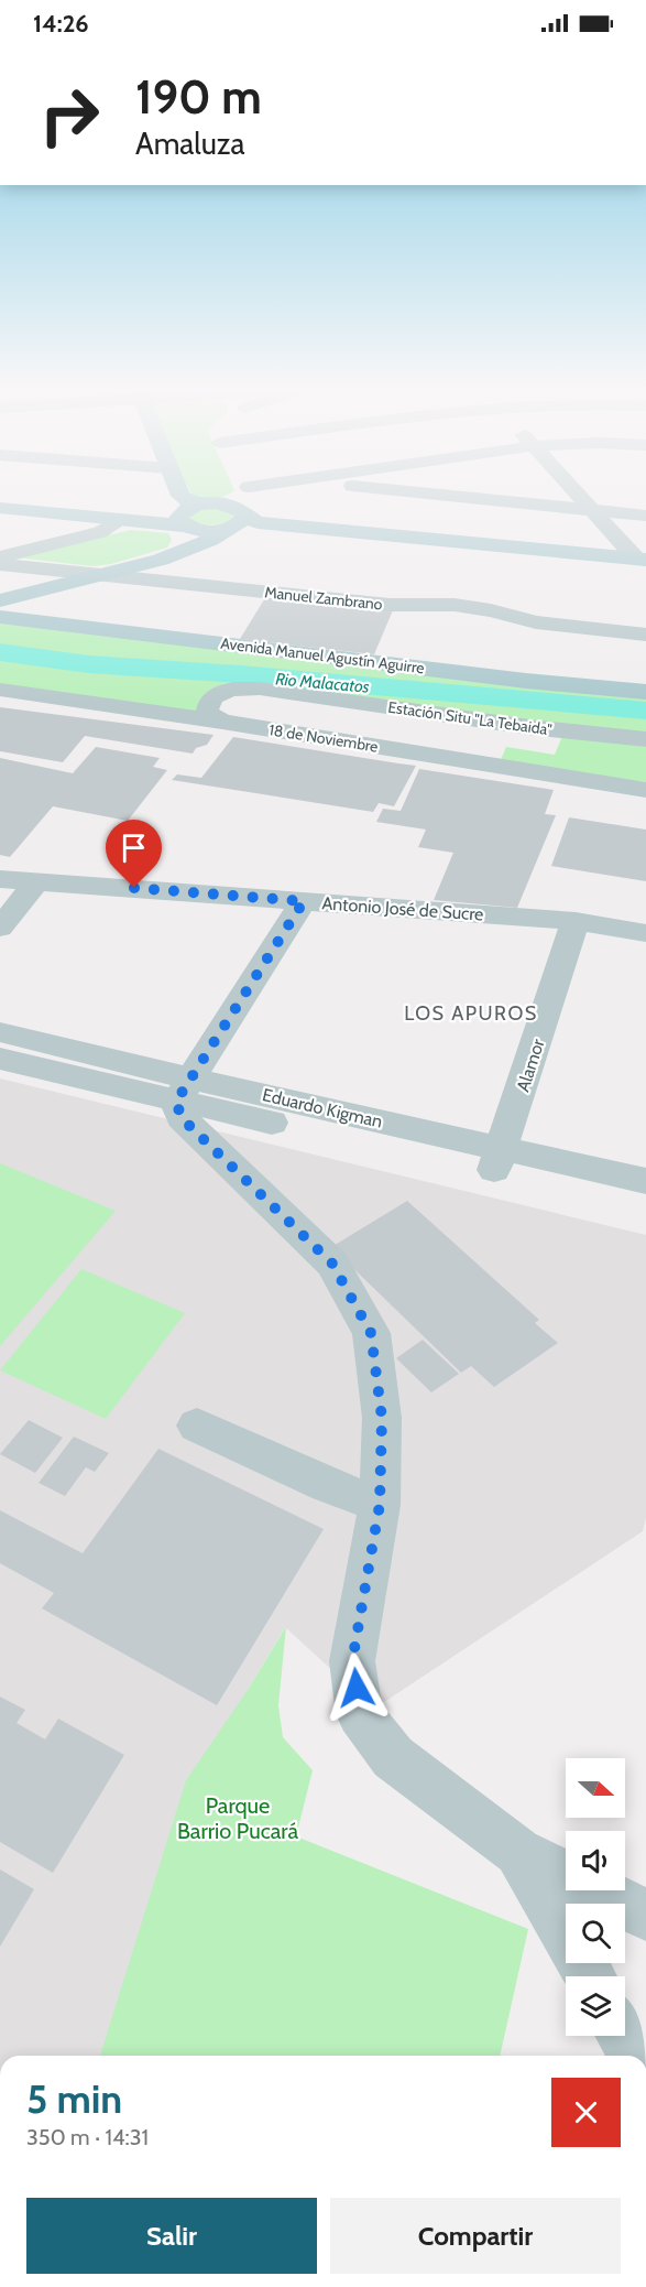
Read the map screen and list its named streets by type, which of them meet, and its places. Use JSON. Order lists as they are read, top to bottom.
{
  "streets": {
    "main road": ["Avenida Manuel Agustín Aguirre"],
    "street": [
      "Manuel Zambrano",
      "Estación Situ \"La Tebaida\"",
      "18 de Noviembre",
      "Antonio José de Sucre",
      "Alamor",
      "Eduardo Kigman"
    ]
  },
  "crossings": [
    ["Estación Situ \"La Tebaida\"", "18 de Noviembre"],
    ["Antonio José de Sucre", "Alamor"],
    ["Alamor", "Eduardo Kigman"]
  ],
  "districts": ["LOS APUROS"],
  "water": ["Rio Malacatos"],
  "parks": ["Parque Barrio Pucará"],
  "north": "right",
  "page": {
    "status": "14:26",
    "turn": ["190 m", "Amaluza"],
    "heading": ["5 min", "350 m · 14:31"],
    "buttons": ["Salir", "Compartir"]
  }
}
